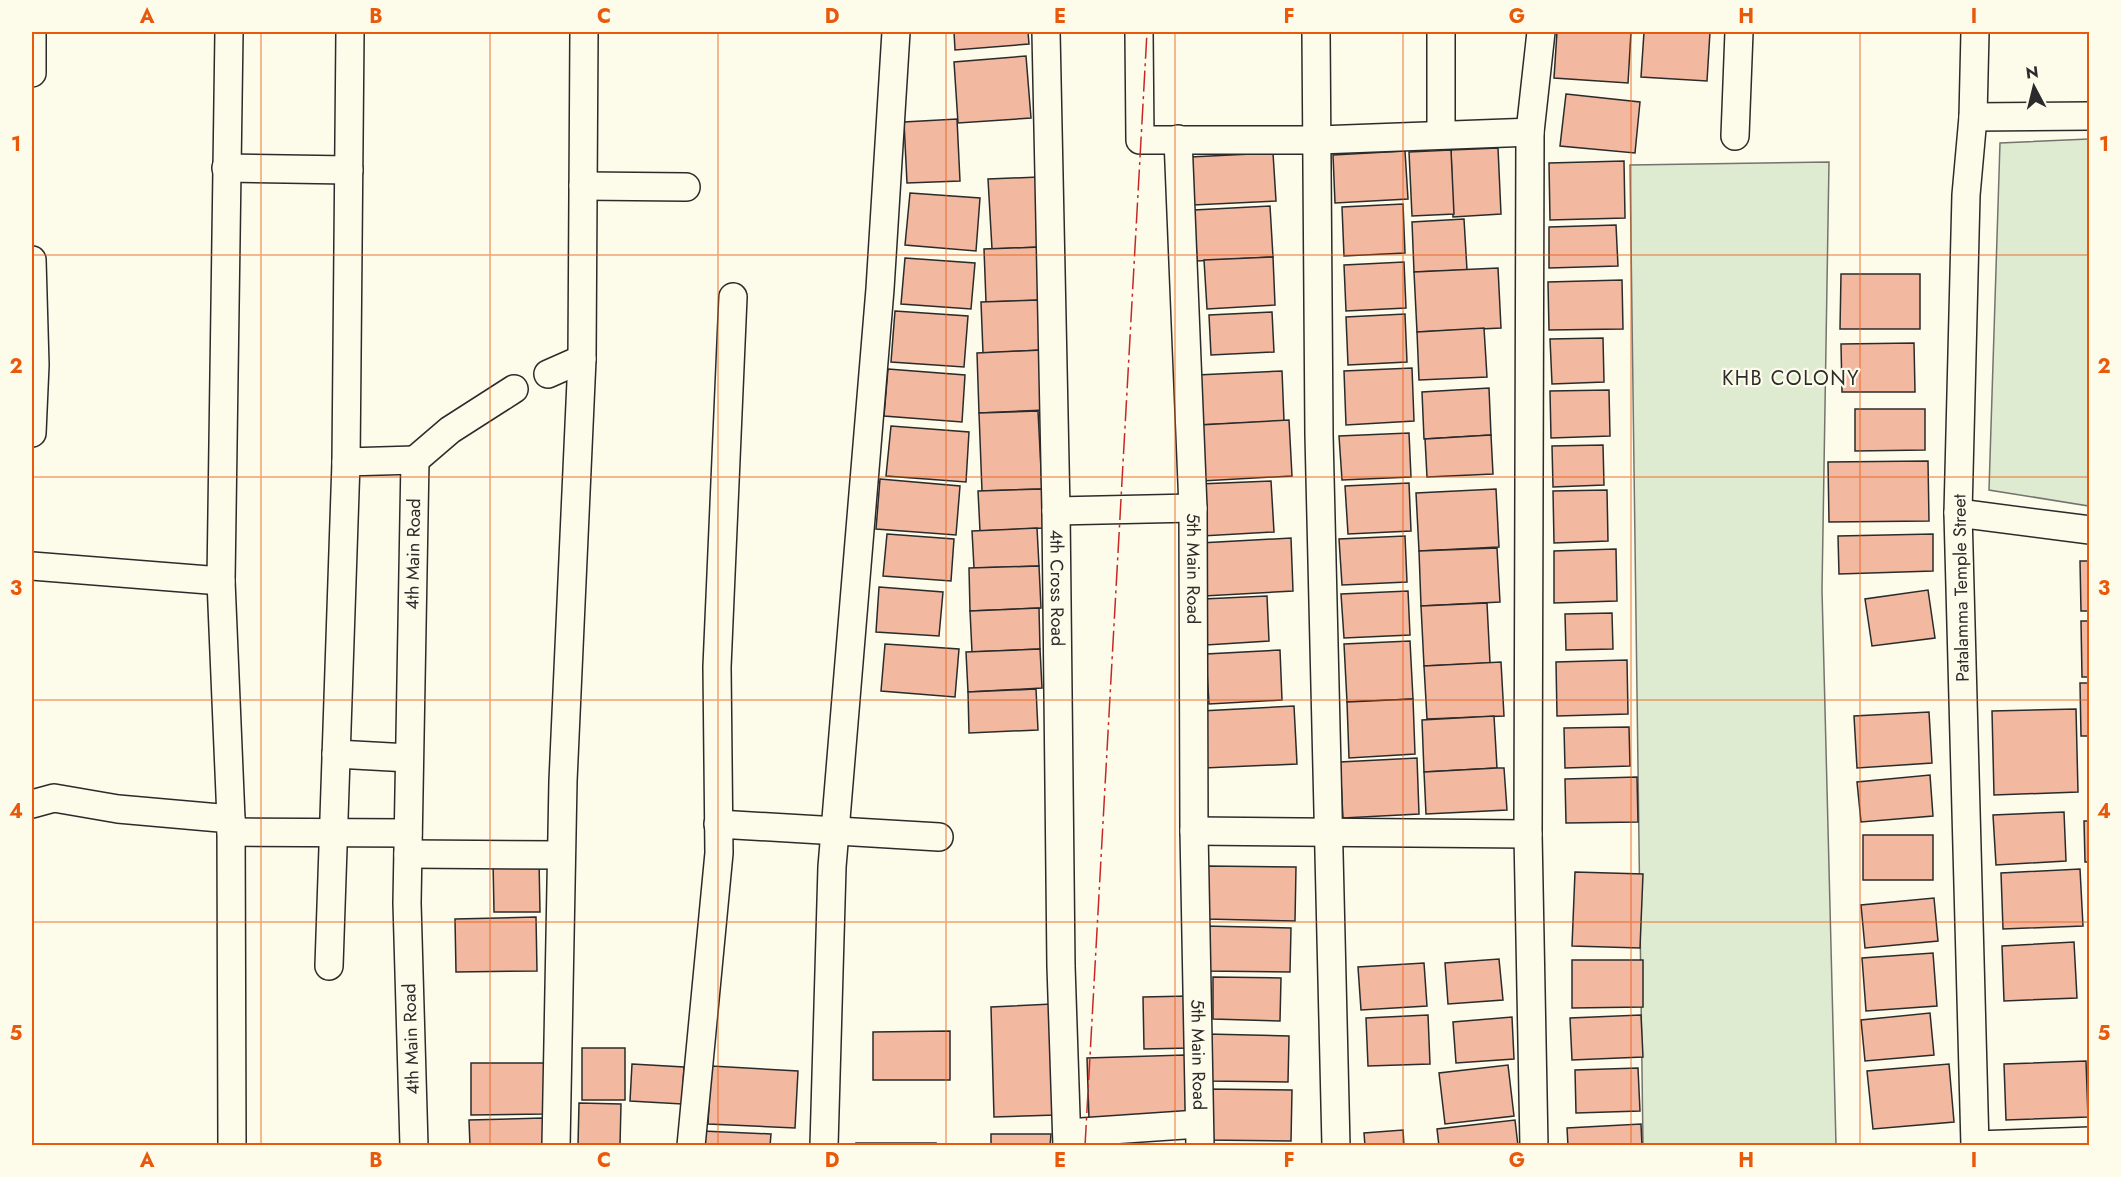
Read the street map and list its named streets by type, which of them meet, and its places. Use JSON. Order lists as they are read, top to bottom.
{
  "streets": {
    "street": [
      "4th Main Road",
      "5th Main Road",
      "Patalamma Temple Street",
      "4th Cross Road"
    ]
  },
  "districts": ["KHB COLONY"],
  "north": "top",
  "grid": {
    "columns": [
      "A",
      "B",
      "C",
      "D",
      "E",
      "F",
      "G",
      "H",
      "I"
    ],
    "rows": [
      "1",
      "2",
      "3",
      "4",
      "5"
    ]
  }
}
